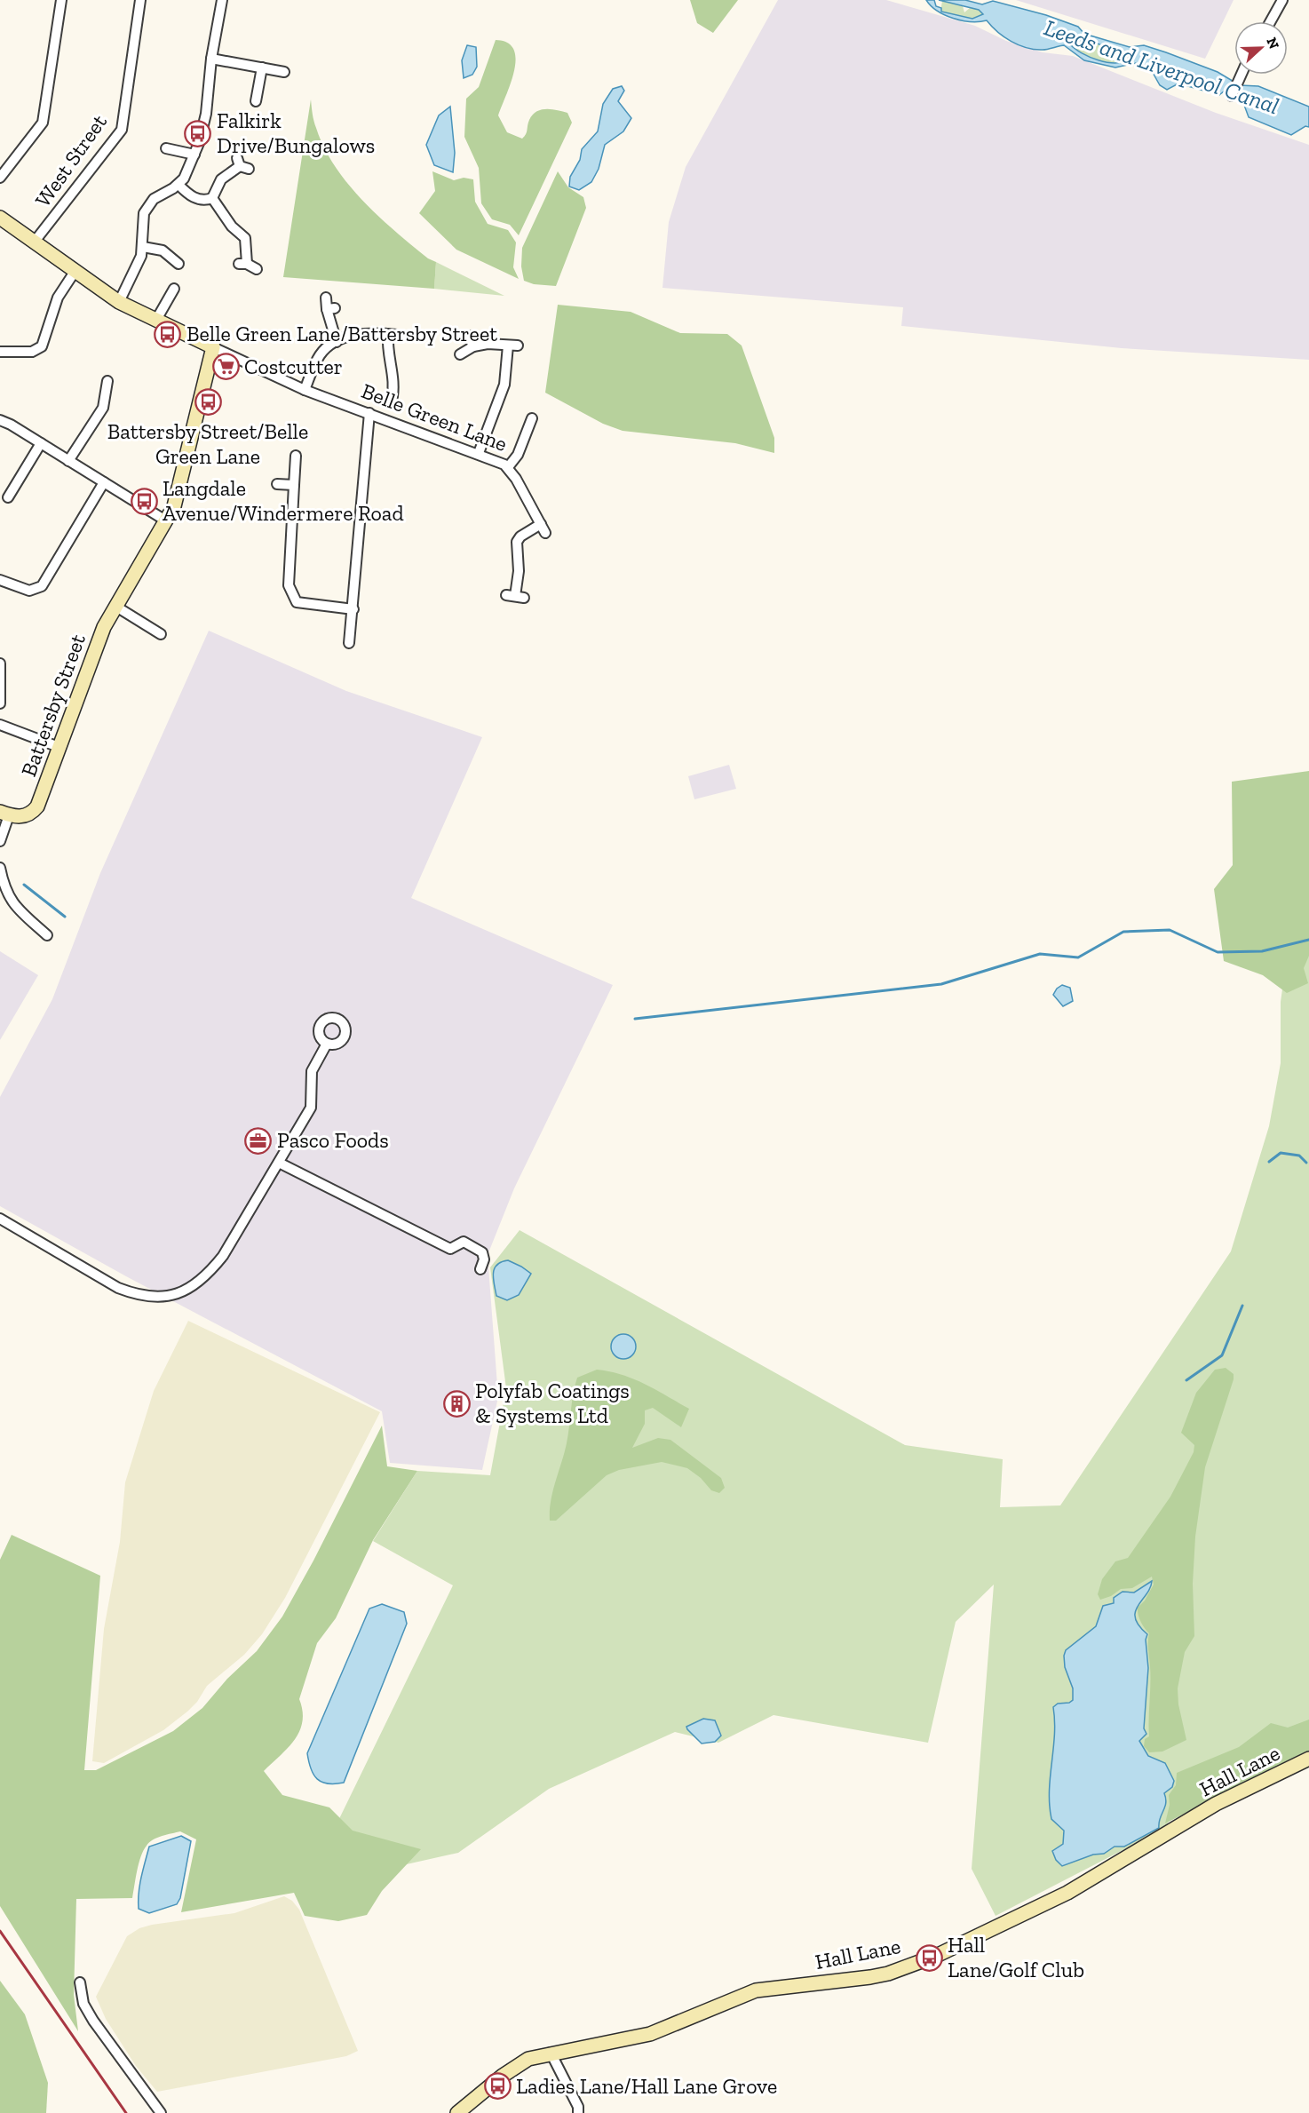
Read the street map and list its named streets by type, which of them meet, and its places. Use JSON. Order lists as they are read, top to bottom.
{
  "streets": {
    "street": [
      "West Street",
      "Belle Green Lane",
      "Battersby Street",
      "Hall Lane"
    ]
  },
  "crossings": [
    ["West Street", "Belle Green Lane"],
    ["Belle Green Lane", "Battersby Street"]
  ],
  "water": ["Leeds and Liverpool Canal"],
  "places": {
    "bus stop": [
      "Falkirk Drive/Bungalows",
      "Belle Green Lane/Battersby Street",
      "Battersby Street/Belle Green Lane",
      "Langdale Avenue/Windermere Road",
      "Hall Lane/Golf Club",
      "Ladies Lane/Hall Lane Grove"
    ],
    "supermarket": ["Costcutter"],
    "office": ["Pasco Foods"],
    "building": ["Polyfab Coatings & Systems Ltd"]
  },
  "north": "right"
}
